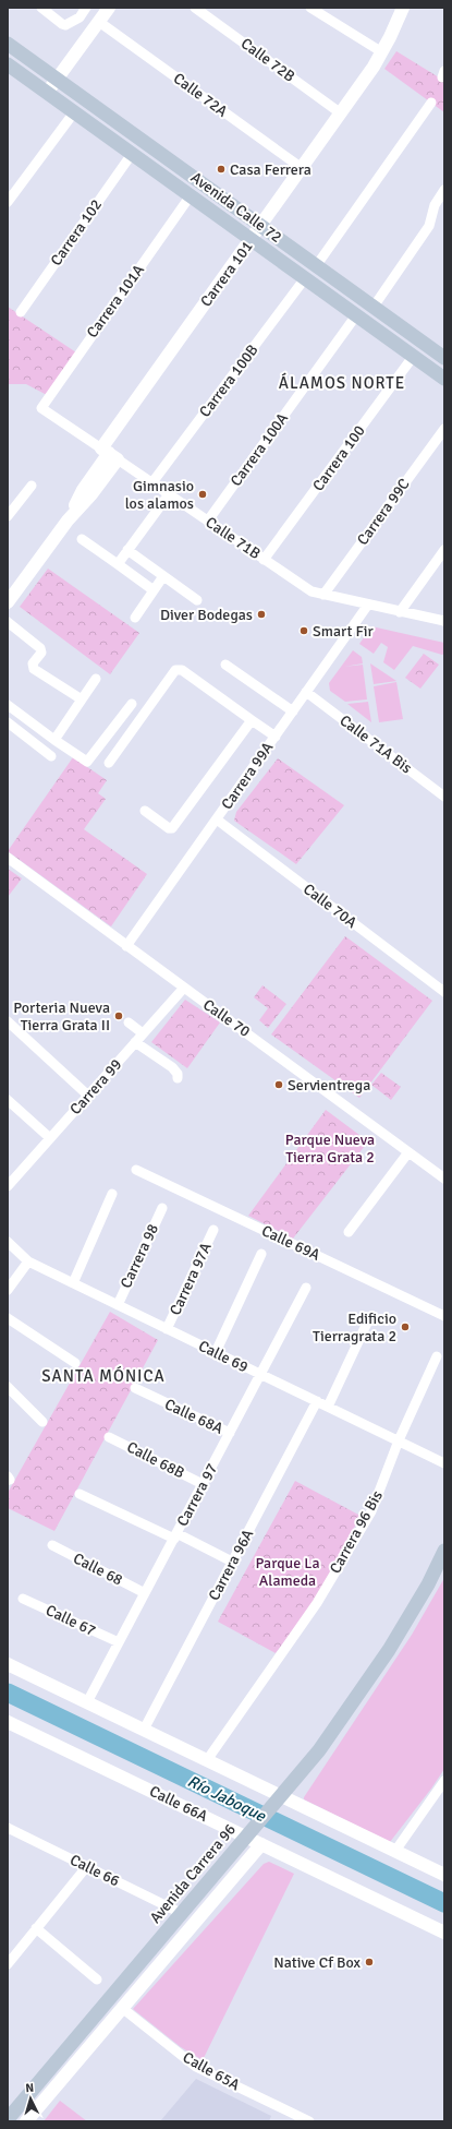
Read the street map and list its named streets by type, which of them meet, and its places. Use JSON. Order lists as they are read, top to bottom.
{
  "streets": {
    "main road": ["Avenida Calle 72", "Avenida Carrera 96"],
    "street": [
      "Calle 72B",
      "Calle 72A",
      "Carrera 102",
      "Carrera 101",
      "Carrera 101A",
      "Carrera 100B",
      "Carrera 100A",
      "Carrera 100",
      "Carrera 99C",
      "Calle 71B",
      "Calle 71A Bis",
      "Carrera 99A",
      "Calle 70A",
      "Calle 70",
      "Carrera 99",
      "Calle 69A",
      "Carrera 98",
      "Carrera 97A",
      "Calle 69",
      "Calle 68A",
      "Calle 68B",
      "Carrera 97",
      "Carrera 96 Bis",
      "Carrera 96A",
      "Calle 68",
      "Calle 67",
      "Calle 66A",
      "Calle 66",
      "Calle 65A"
    ]
  },
  "crossings": [
    ["Calle 72B", "Carrera 101"],
    ["Calle 72A", "Carrera 101"],
    ["Avenida Calle 72", "Carrera 102"],
    ["Avenida Calle 72", "Carrera 101"],
    ["Avenida Calle 72", "Carrera 101A"],
    ["Avenida Calle 72", "Carrera 100B"],
    ["Avenida Calle 72", "Carrera 100A"],
    ["Avenida Calle 72", "Carrera 100"],
    ["Carrera 101", "Calle 71B"],
    ["Carrera 101A", "Calle 71B"],
    ["Carrera 100B", "Calle 71B"],
    ["Carrera 100A", "Calle 71B"],
    ["Carrera 100", "Calle 71B"],
    ["Carrera 99C", "Calle 71B"],
    ["Calle 71B", "Carrera 99A"],
    ["Calle 71A Bis", "Carrera 99A"],
    ["Carrera 99A", "Calle 70A"],
    ["Carrera 99A", "Calle 70"],
    ["Calle 70", "Carrera 99"],
    ["Carrera 98", "Calle 69"],
    ["Carrera 97A", "Calle 69"],
    ["Calle 69", "Carrera 97"],
    ["Calle 69", "Carrera 96 Bis"],
    ["Calle 69", "Carrera 96A"],
    ["Calle 68A", "Carrera 97"],
    ["Calle 68B", "Carrera 97"],
    ["Carrera 97", "Calle 68"],
    ["Carrera 97", "Calle 67"],
    ["Calle 66A", "Avenida Carrera 96"],
    ["Calle 66", "Avenida Carrera 96"]
  ],
  "districts": ["ÁLAMOS NORTE", "SANTA MÓNICA"],
  "water": ["Río Jaboque"],
  "parks": ["Parque Nueva Tierra Grata 2", "Parque La Alameda"],
  "places": [
    "Casa Ferrera",
    "Gimnasio los alamos",
    "Diver Bodegas",
    "Smart Fir",
    "Porteria Nueva Tierra Grata II",
    "Servientrega",
    "Edificio Tierragrata 2",
    "Native Cf Box"
  ],
  "north": "top"
}
